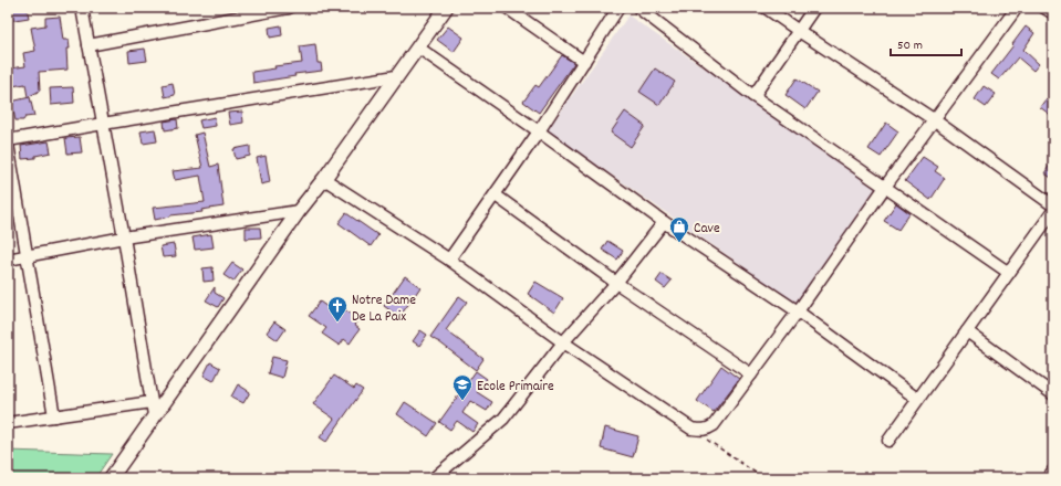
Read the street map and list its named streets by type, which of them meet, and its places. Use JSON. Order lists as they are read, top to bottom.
{
  "places": {
    "shop": ["Cave"],
    "church": ["Notre Dame De La Paix"],
    "school or university": ["Ecole Primaire"]
  },
  "scale_bar": "50 m"
}
